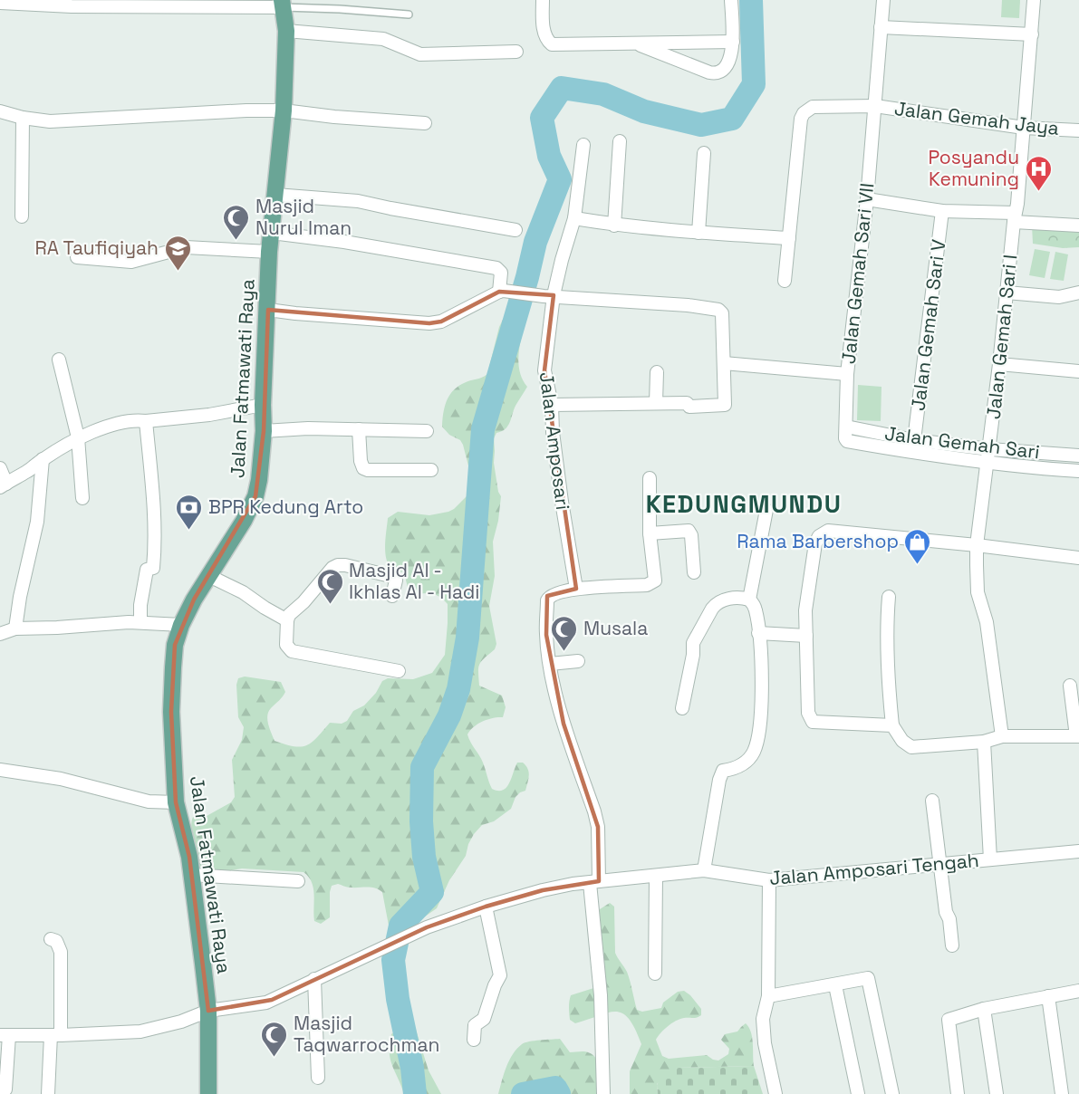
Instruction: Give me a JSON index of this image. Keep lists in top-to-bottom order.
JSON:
{
  "streets": {
    "main road": ["Jalan Fatmawati Raya"],
    "street": [
      "Jalan Gemah Jaya",
      "Jalan Gemah Sari VII",
      "Jalan Gemah Sari V",
      "Jalan Gemah Sari I",
      "Jalan Amposari",
      "Jalan Gemah Sari",
      "Jalan Amposari Tengah"
    ]
  },
  "crossings": [
    ["Jalan Gemah Jaya", "Jalan Gemah Sari VII"],
    ["Jalan Gemah Jaya", "Jalan Gemah Sari I"],
    ["Jalan Gemah Sari VII", "Jalan Gemah Sari"],
    ["Jalan Gemah Sari V", "Jalan Gemah Sari"],
    ["Jalan Gemah Sari I", "Jalan Gemah Sari"],
    ["Jalan Fatmawati Raya", "Jalan Amposari Tengah"]
  ],
  "districts": ["KEDUNGMUNDU"],
  "places": {
    "hospital": ["Posyandu Kemuning"],
    "mosque": [
      "Masjid Nurul Iman",
      "Masjid Al - Ikhlas Al - Hadi",
      "Musala",
      "Masjid Taqwarrochman"
    ],
    "school or university": ["RA Taufiqiyah"],
    "bank": ["BPR Kedung Arto"],
    "shop": ["Rama Barbershop"]
  }
}
